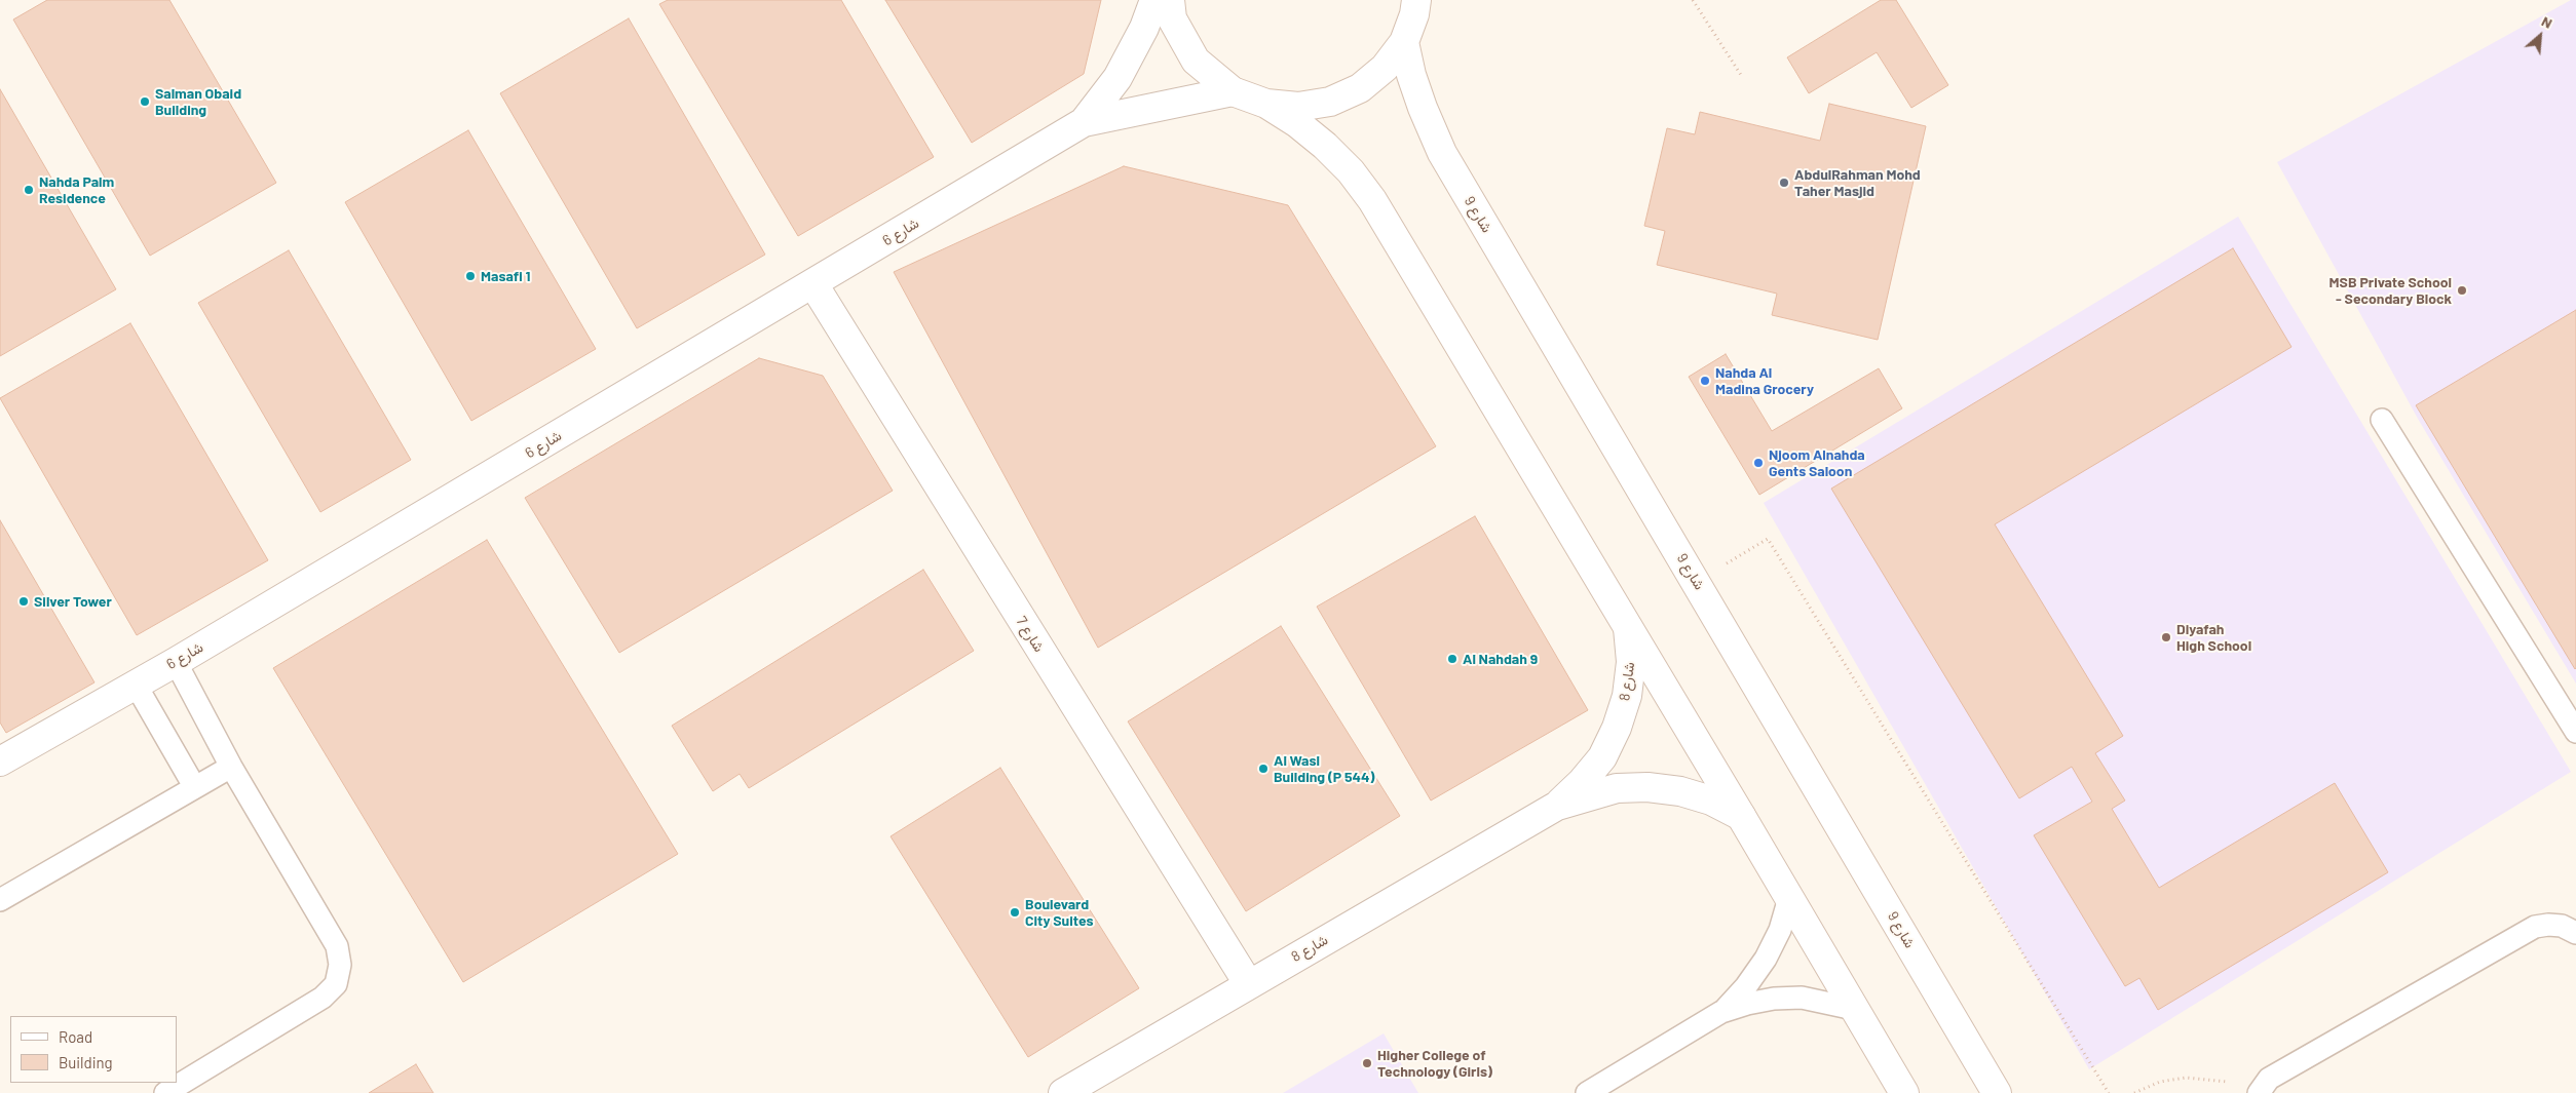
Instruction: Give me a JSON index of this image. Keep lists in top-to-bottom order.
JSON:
{
  "streets": {
    "street": [
      "شارع 9",
      "شارع 6",
      "شارع 7",
      "شارع 8"
    ]
  },
  "crossings": [
    ["شارع 6", "شارع 7"],
    ["شارع 7", "شارع 8"]
  ],
  "places": [
    "Salman Obaid Building",
    "AbdulRahman Mohd Taher Masjid",
    "Nahda Palm Residence",
    "Masafi 1",
    "MSB Private School - Secondary Block",
    "Nahda Al Madina Grocery",
    "Njoom Alnahda Gents Saloon",
    "Silver Tower",
    "Diyafah High School",
    "Al Nahdah 9",
    "Al Wasl Building (P 544)",
    "Boulevard City Suites",
    "Higher College of Technology (Girls)"
  ],
  "legend": ["Road", "Building"],
  "north": "top right"
}
